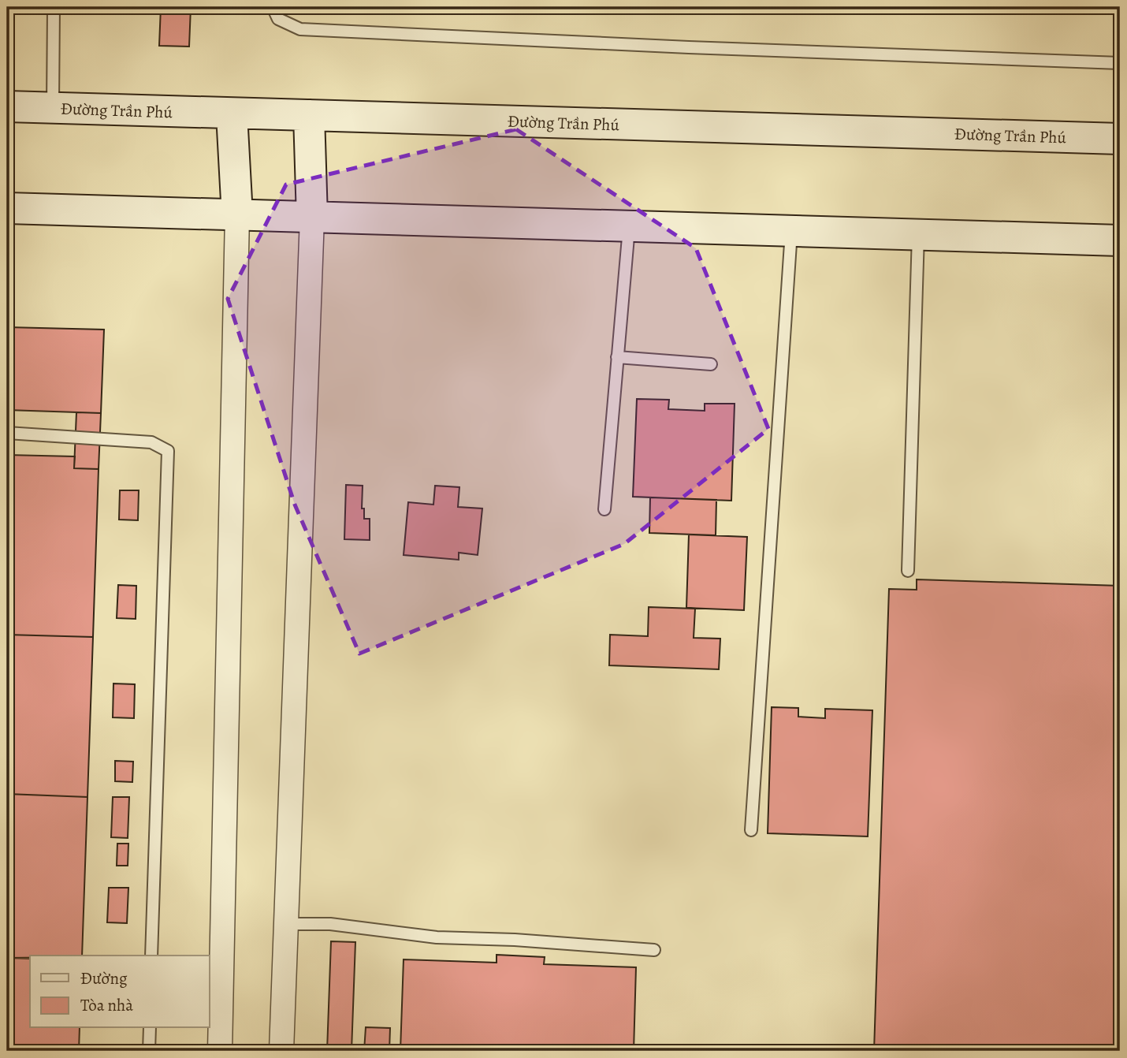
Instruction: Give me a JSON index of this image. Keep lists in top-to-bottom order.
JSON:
{
  "streets": {
    "main road": ["Đường Trần Phú"]
  },
  "legend": ["Đường", "Tòa nhà"]
}
